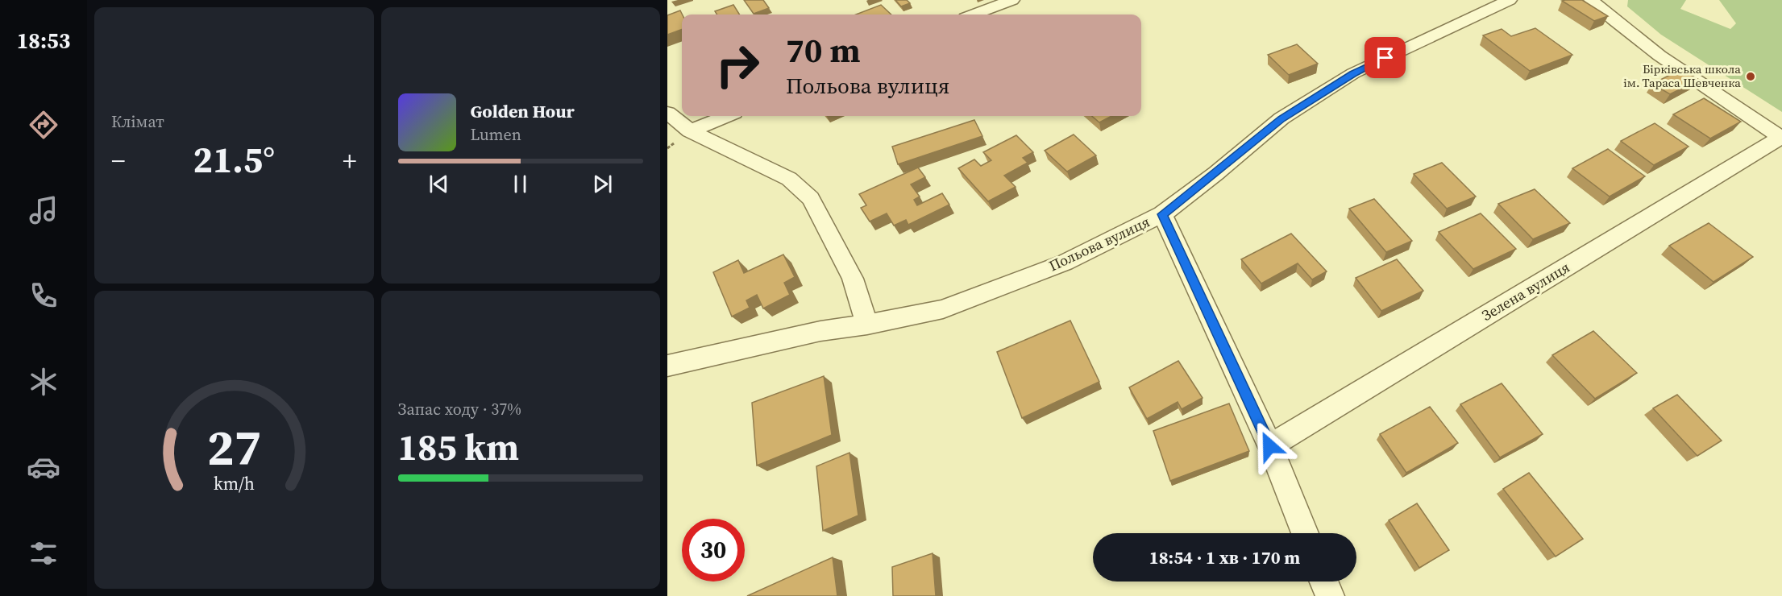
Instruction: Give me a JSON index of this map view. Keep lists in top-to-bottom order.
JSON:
{
  "streets": {
    "street": ["Польова вулиця", "Зелена вулиця"]
  },
  "places": ["Бірківська школа ім. Тараса Шевченка"],
  "page": {
    "tabs": "18:53",
    "tile": [
      "Клімат",
      ["Запас ходу · 37%", "185 km"]
    ],
    "turn": ["70 m", "Польова вулиця"],
    "song": ["Golden Hour", "Lumen"],
    "heat": ["−", "21.5°", "+"],
    "limit": "30",
    "trip": "18:54 · 1 хв · 170 m",
    "gauge": ["27", "km/h"]
  }
}
